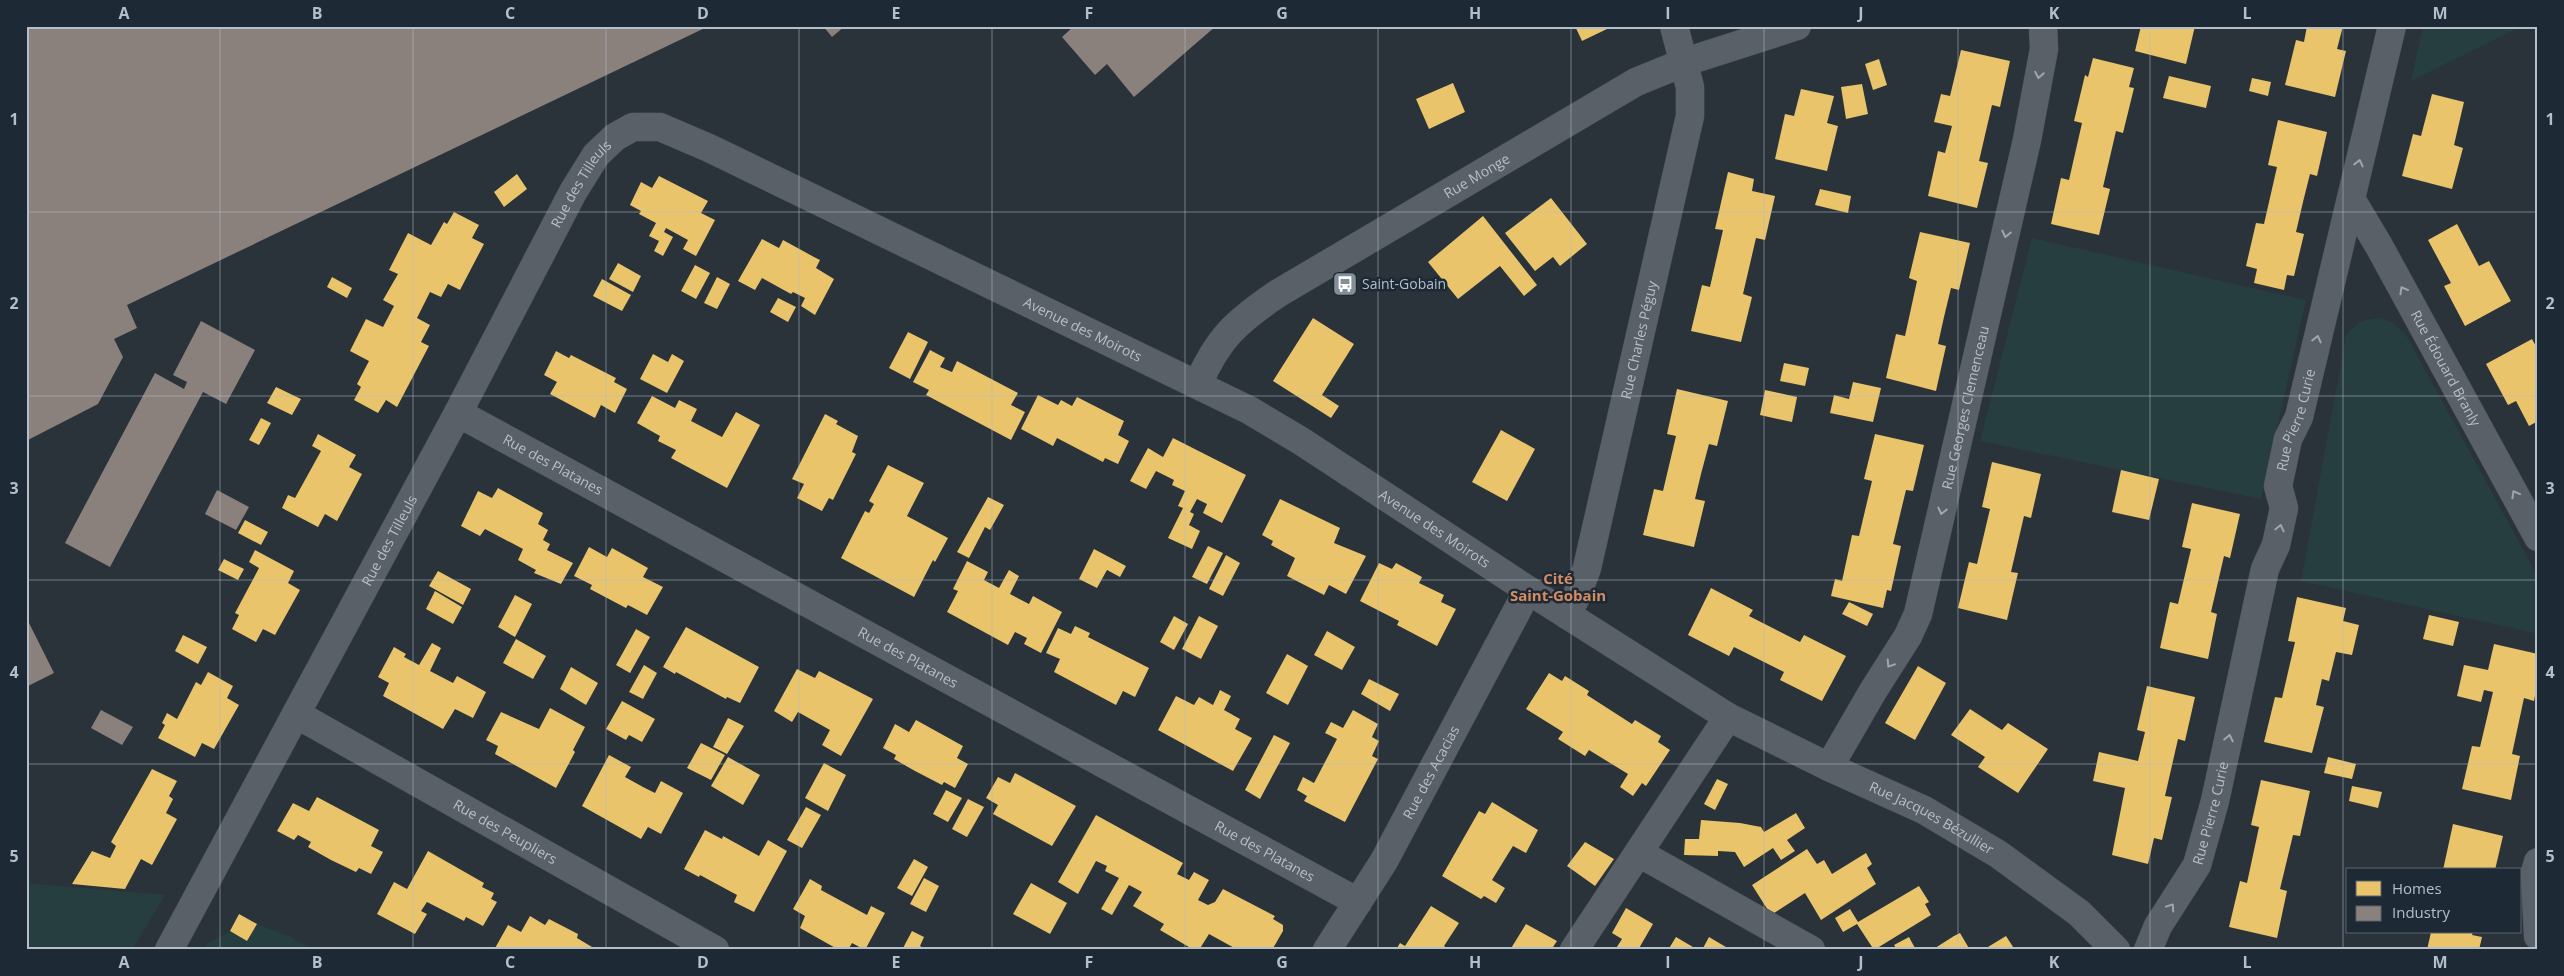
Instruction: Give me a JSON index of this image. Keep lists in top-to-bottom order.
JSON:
{
  "streets": {
    "street": [
      "Rue Monge",
      "Rue des Tilleuls",
      "Avenue des Moirots",
      "Rue Charles Péguy",
      "Rue Édouard Branly",
      "Rue Georges Clemenceau",
      "Rue Pierre Curie",
      "Rue des Platanes",
      "Rue des Acacias",
      "Rue Jacques Bézullier",
      "Rue des Peupliers"
    ]
  },
  "crossings": [
    ["Rue Monge", "Avenue des Moirots"],
    ["Rue Monge", "Rue Charles Péguy"],
    ["Rue des Tilleuls", "Avenue des Moirots"],
    ["Rue des Tilleuls", "Rue des Platanes"],
    ["Rue des Tilleuls", "Rue des Peupliers"],
    ["Avenue des Moirots", "Rue des Acacias"],
    ["Avenue des Moirots", "Rue Jacques Bézullier"],
    ["Rue Charles Péguy", "Rue Jacques Bézullier"],
    ["Rue Édouard Branly", "Rue Pierre Curie"],
    ["Rue Georges Clemenceau", "Rue Jacques Bézullier"],
    ["Rue des Platanes", "Rue des Acacias"],
    ["Rue des Acacias", "Rue Jacques Bézullier"]
  ],
  "one_way": ["Rue Édouard Branly", "Rue Georges Clemenceau", "Rue Pierre Curie"],
  "districts": ["Cité Saint-Gobain"],
  "places": {
    "bus stop": ["Saint-Gobain"]
  },
  "legend": ["Homes", "Industry"],
  "grid": {
    "columns": [
      "A",
      "B",
      "C",
      "D",
      "E",
      "F",
      "G",
      "H",
      "I",
      "J",
      "K",
      "L",
      "M"
    ],
    "rows": [
      "1",
      "2",
      "3",
      "4",
      "5"
    ]
  }
}
